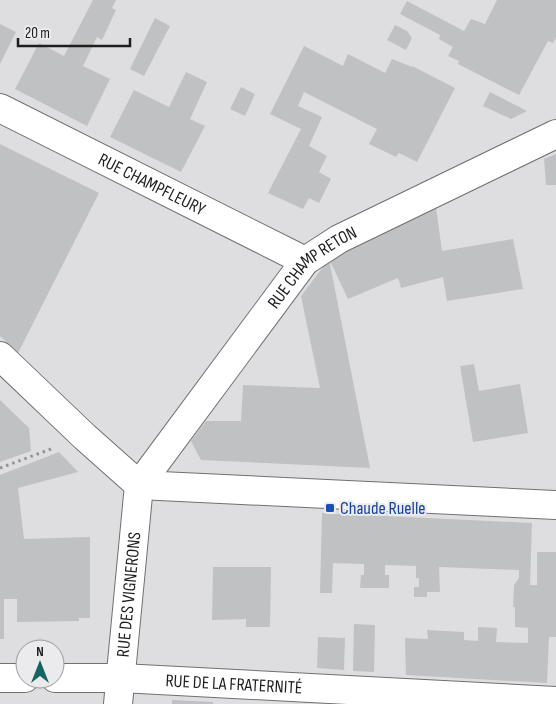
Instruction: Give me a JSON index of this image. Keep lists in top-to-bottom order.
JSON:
{
  "streets": {
    "street": [
      "RUE CHAMPFLEURY",
      "RUE CHAMP RETON",
      "RUE DES VIGNERONS",
      "RUE DE LA FRATERNITÉ"
    ]
  },
  "crossings": [
    ["RUE CHAMPFLEURY", "RUE CHAMP RETON"],
    ["RUE CHAMP RETON", "RUE DES VIGNERONS"],
    ["RUE DES VIGNERONS", "RUE DE LA FRATERNITÉ"]
  ],
  "places": {
    "transit": ["Chaude Ruelle"]
  },
  "scale_bar": "20 m",
  "north": "top"
}
